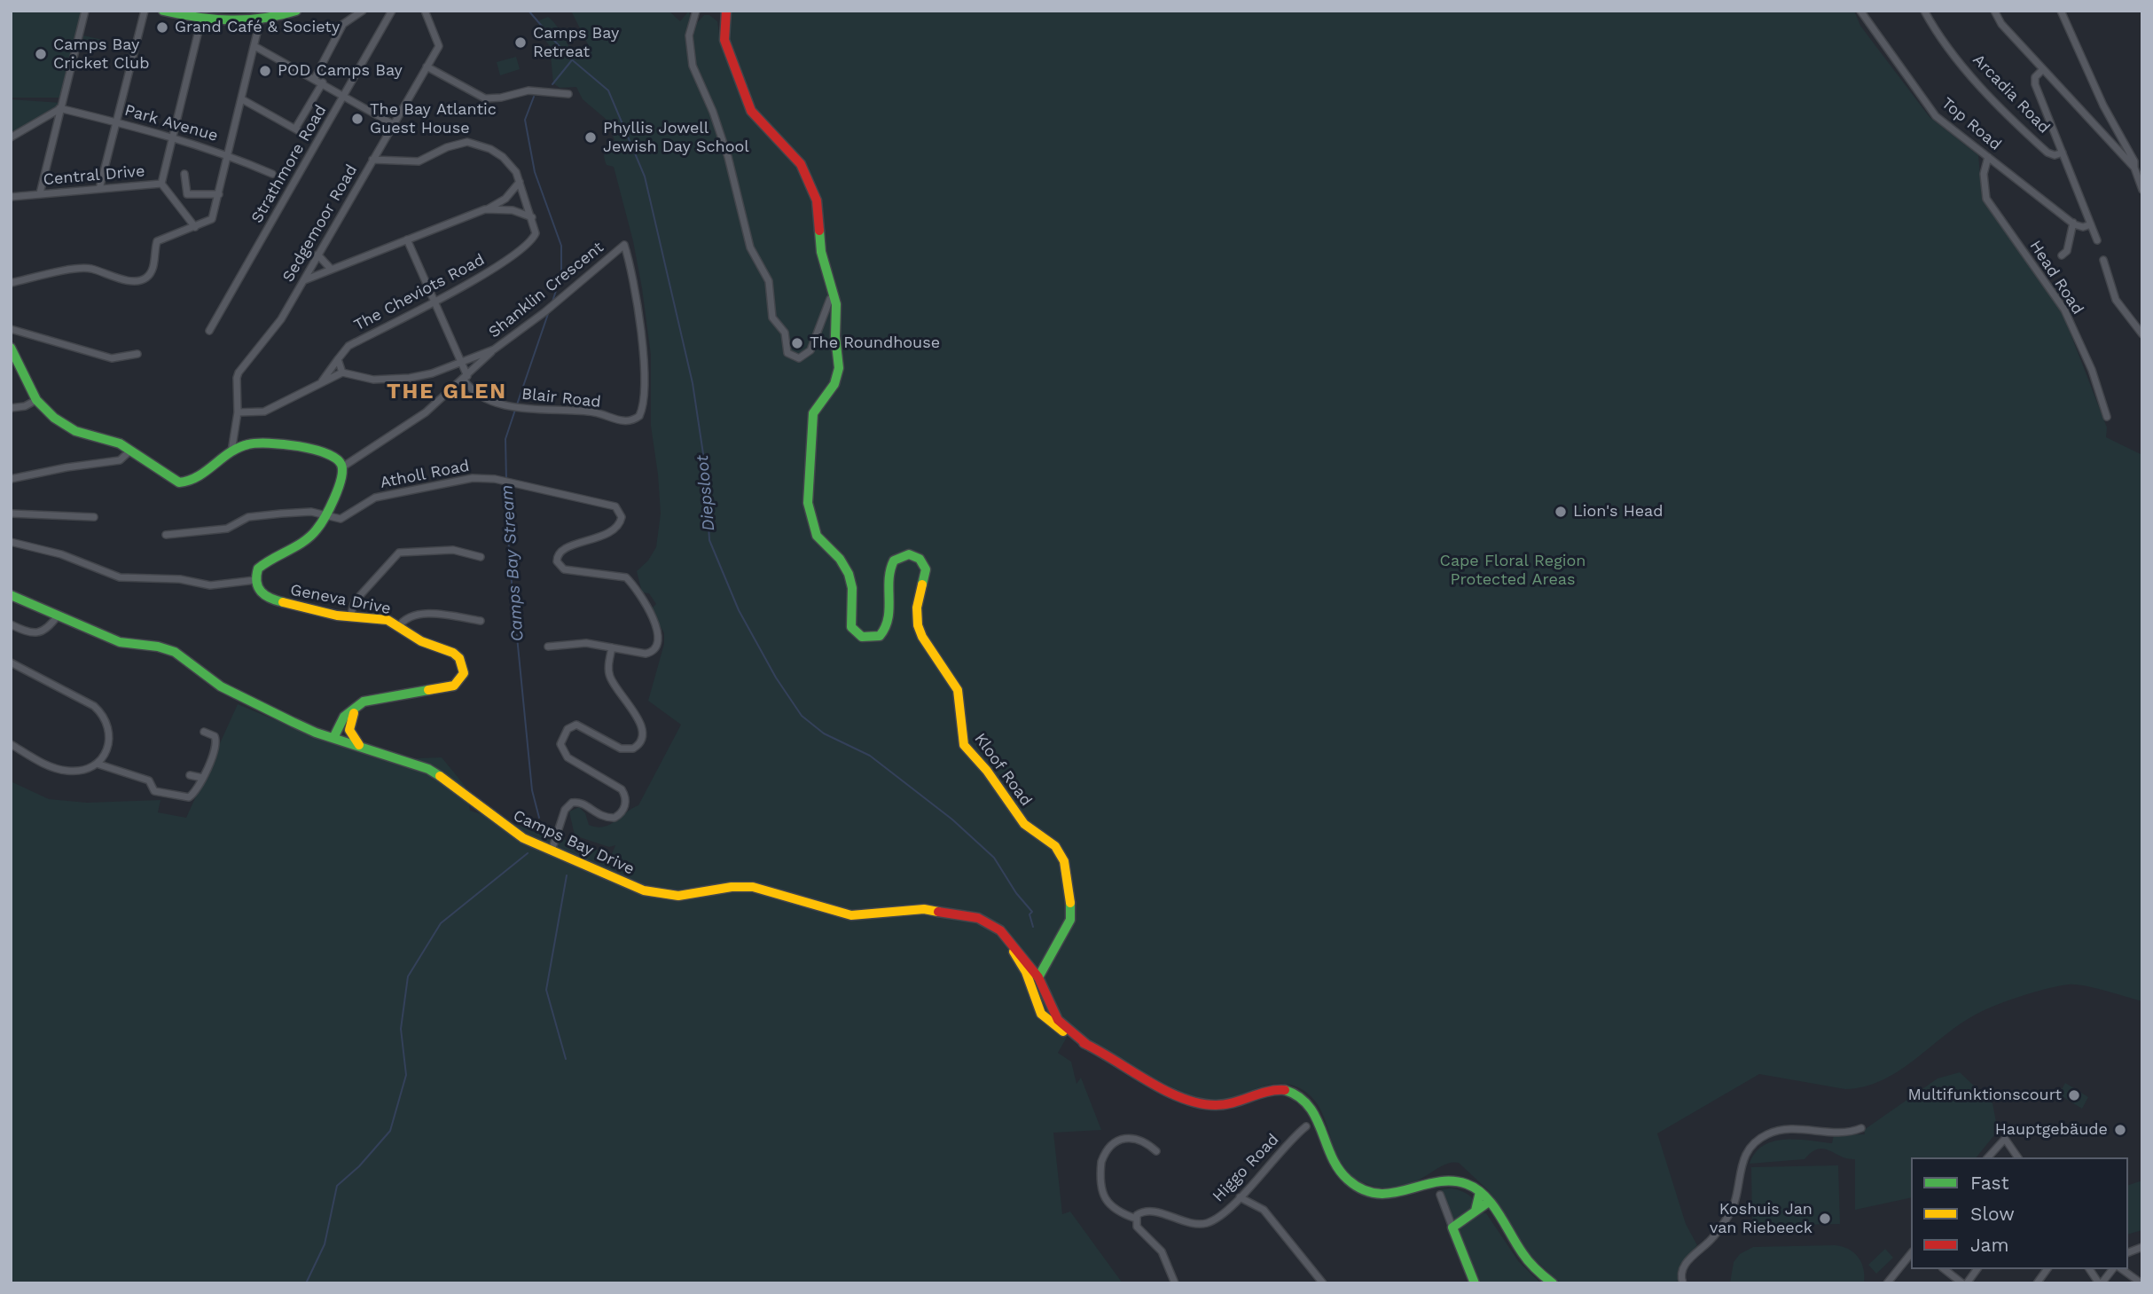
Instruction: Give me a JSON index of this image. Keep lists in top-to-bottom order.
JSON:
{
  "streets": {
    "main road": ["Geneva Drive", "Kloof Road", "Camps Bay Drive"],
    "street": [
      "Arcadia Road",
      "Park Avenue",
      "Top Road",
      "Strathmore Road",
      "Central Drive",
      "Sedgemoor Road",
      "Head Road",
      "Shanklin Crescent",
      "The Cheviots Road",
      "Blair Road",
      "Atholl Road",
      "Higgo Road"
    ]
  },
  "crossings": [
    ["Top Road", "Head Road"],
    ["Shanklin Crescent", "Blair Road"],
    ["Geneva Drive", "Camps Bay Drive"],
    ["Kloof Road", "Camps Bay Drive"]
  ],
  "districts": ["THE GLEN"],
  "water": ["Diepsloot", "Camps Bay Stream"],
  "parks": ["Cape Floral Region Protected Areas"],
  "places": [
    "Grand Café & Society",
    "Camps Bay Retreat",
    "Camps Bay Cricket Club",
    "POD Camps Bay",
    "The Bay Atlantic Guest House",
    "Phyllis Jowell Jewish Day School",
    "The Roundhouse",
    "Lion's Head",
    "Multifunktionscourt",
    "Hauptgebäude",
    "Koshuis Jan van Riebeeck"
  ],
  "legend": ["Fast", "Slow", "Jam"]
}
